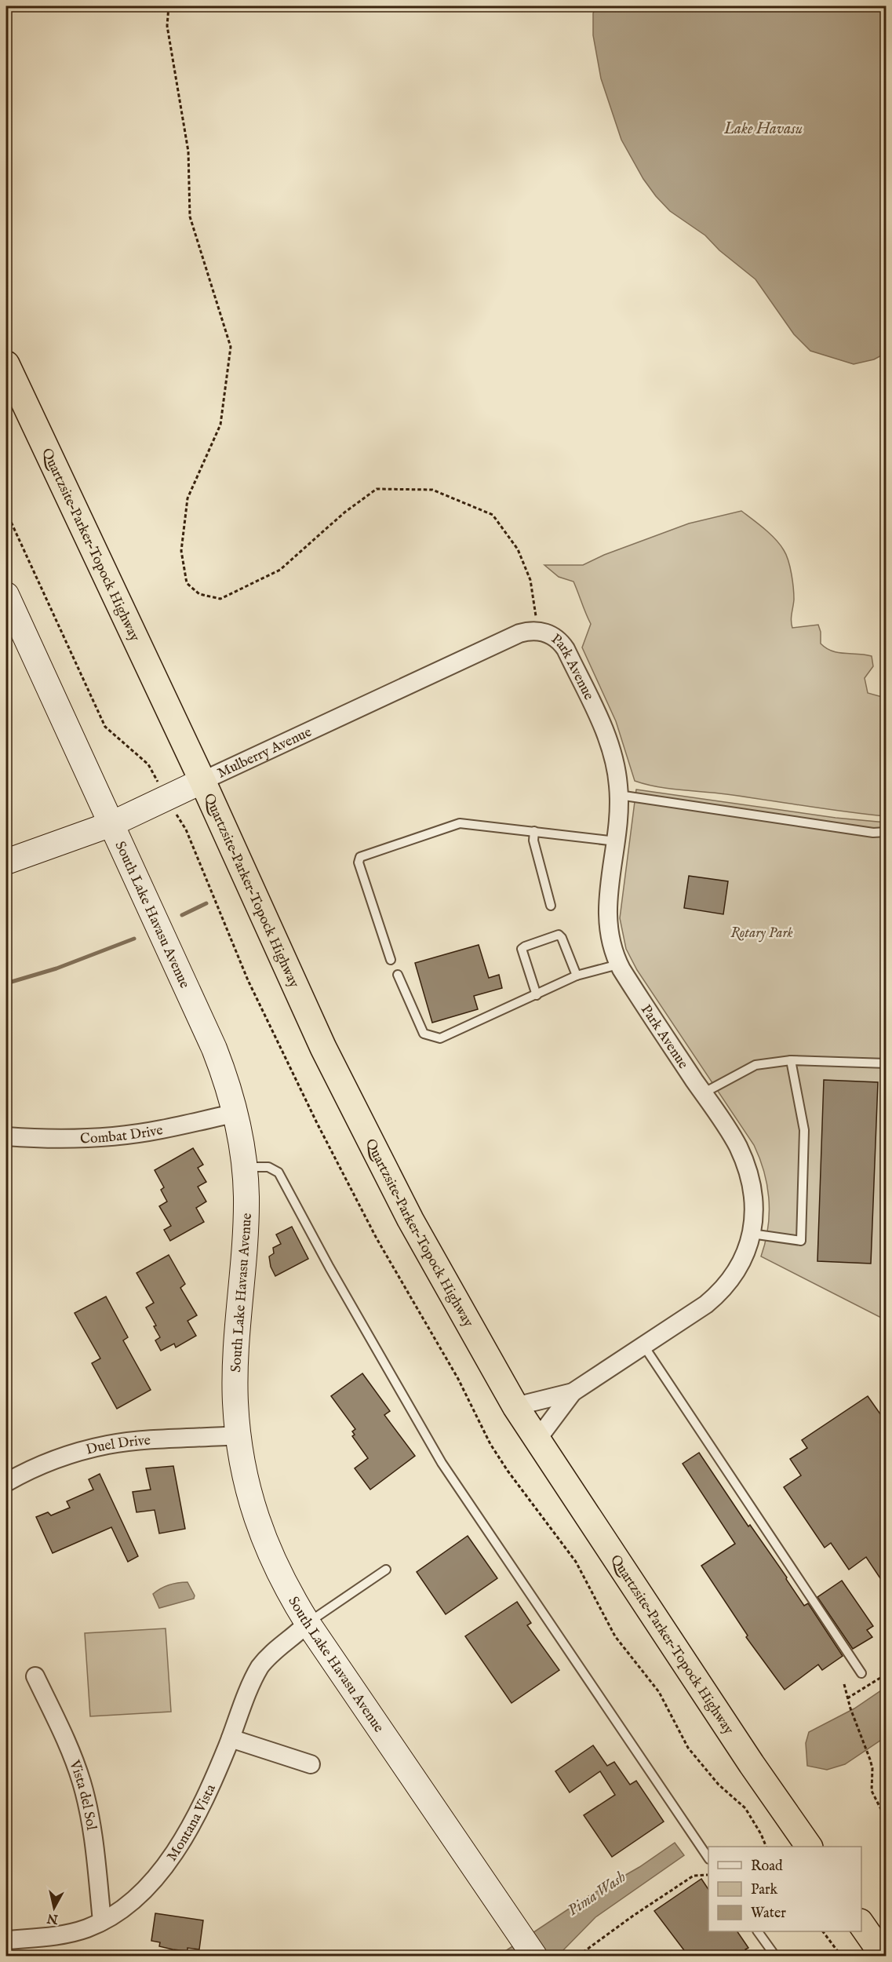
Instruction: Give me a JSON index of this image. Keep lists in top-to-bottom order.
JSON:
{
  "streets": {
    "highway": ["Quartzsite–Parker–Topock Highway"],
    "main road": ["Mulberry Avenue", "South Lake Havasu Avenue"],
    "street": [
      "Park Avenue",
      "Combat Drive",
      "Duel Drive",
      "Vista del Sol",
      "Montana Vista"
    ]
  },
  "crossings": [
    ["Quartzsite–Parker–Topock Highway", "Park Avenue"],
    ["Quartzsite–Parker–Topock Highway", "Mulberry Avenue"],
    ["Park Avenue", "Mulberry Avenue"],
    ["Mulberry Avenue", "South Lake Havasu Avenue"],
    ["South Lake Havasu Avenue", "Combat Drive"],
    ["South Lake Havasu Avenue", "Duel Drive"],
    ["South Lake Havasu Avenue", "Montana Vista"],
    ["Vista del Sol", "Montana Vista"]
  ],
  "water": ["Lake Havasu", "Pima Wash"],
  "parks": ["Rotary Park"],
  "legend": ["Road", "Park", "Water"],
  "north": "bottom"
}
